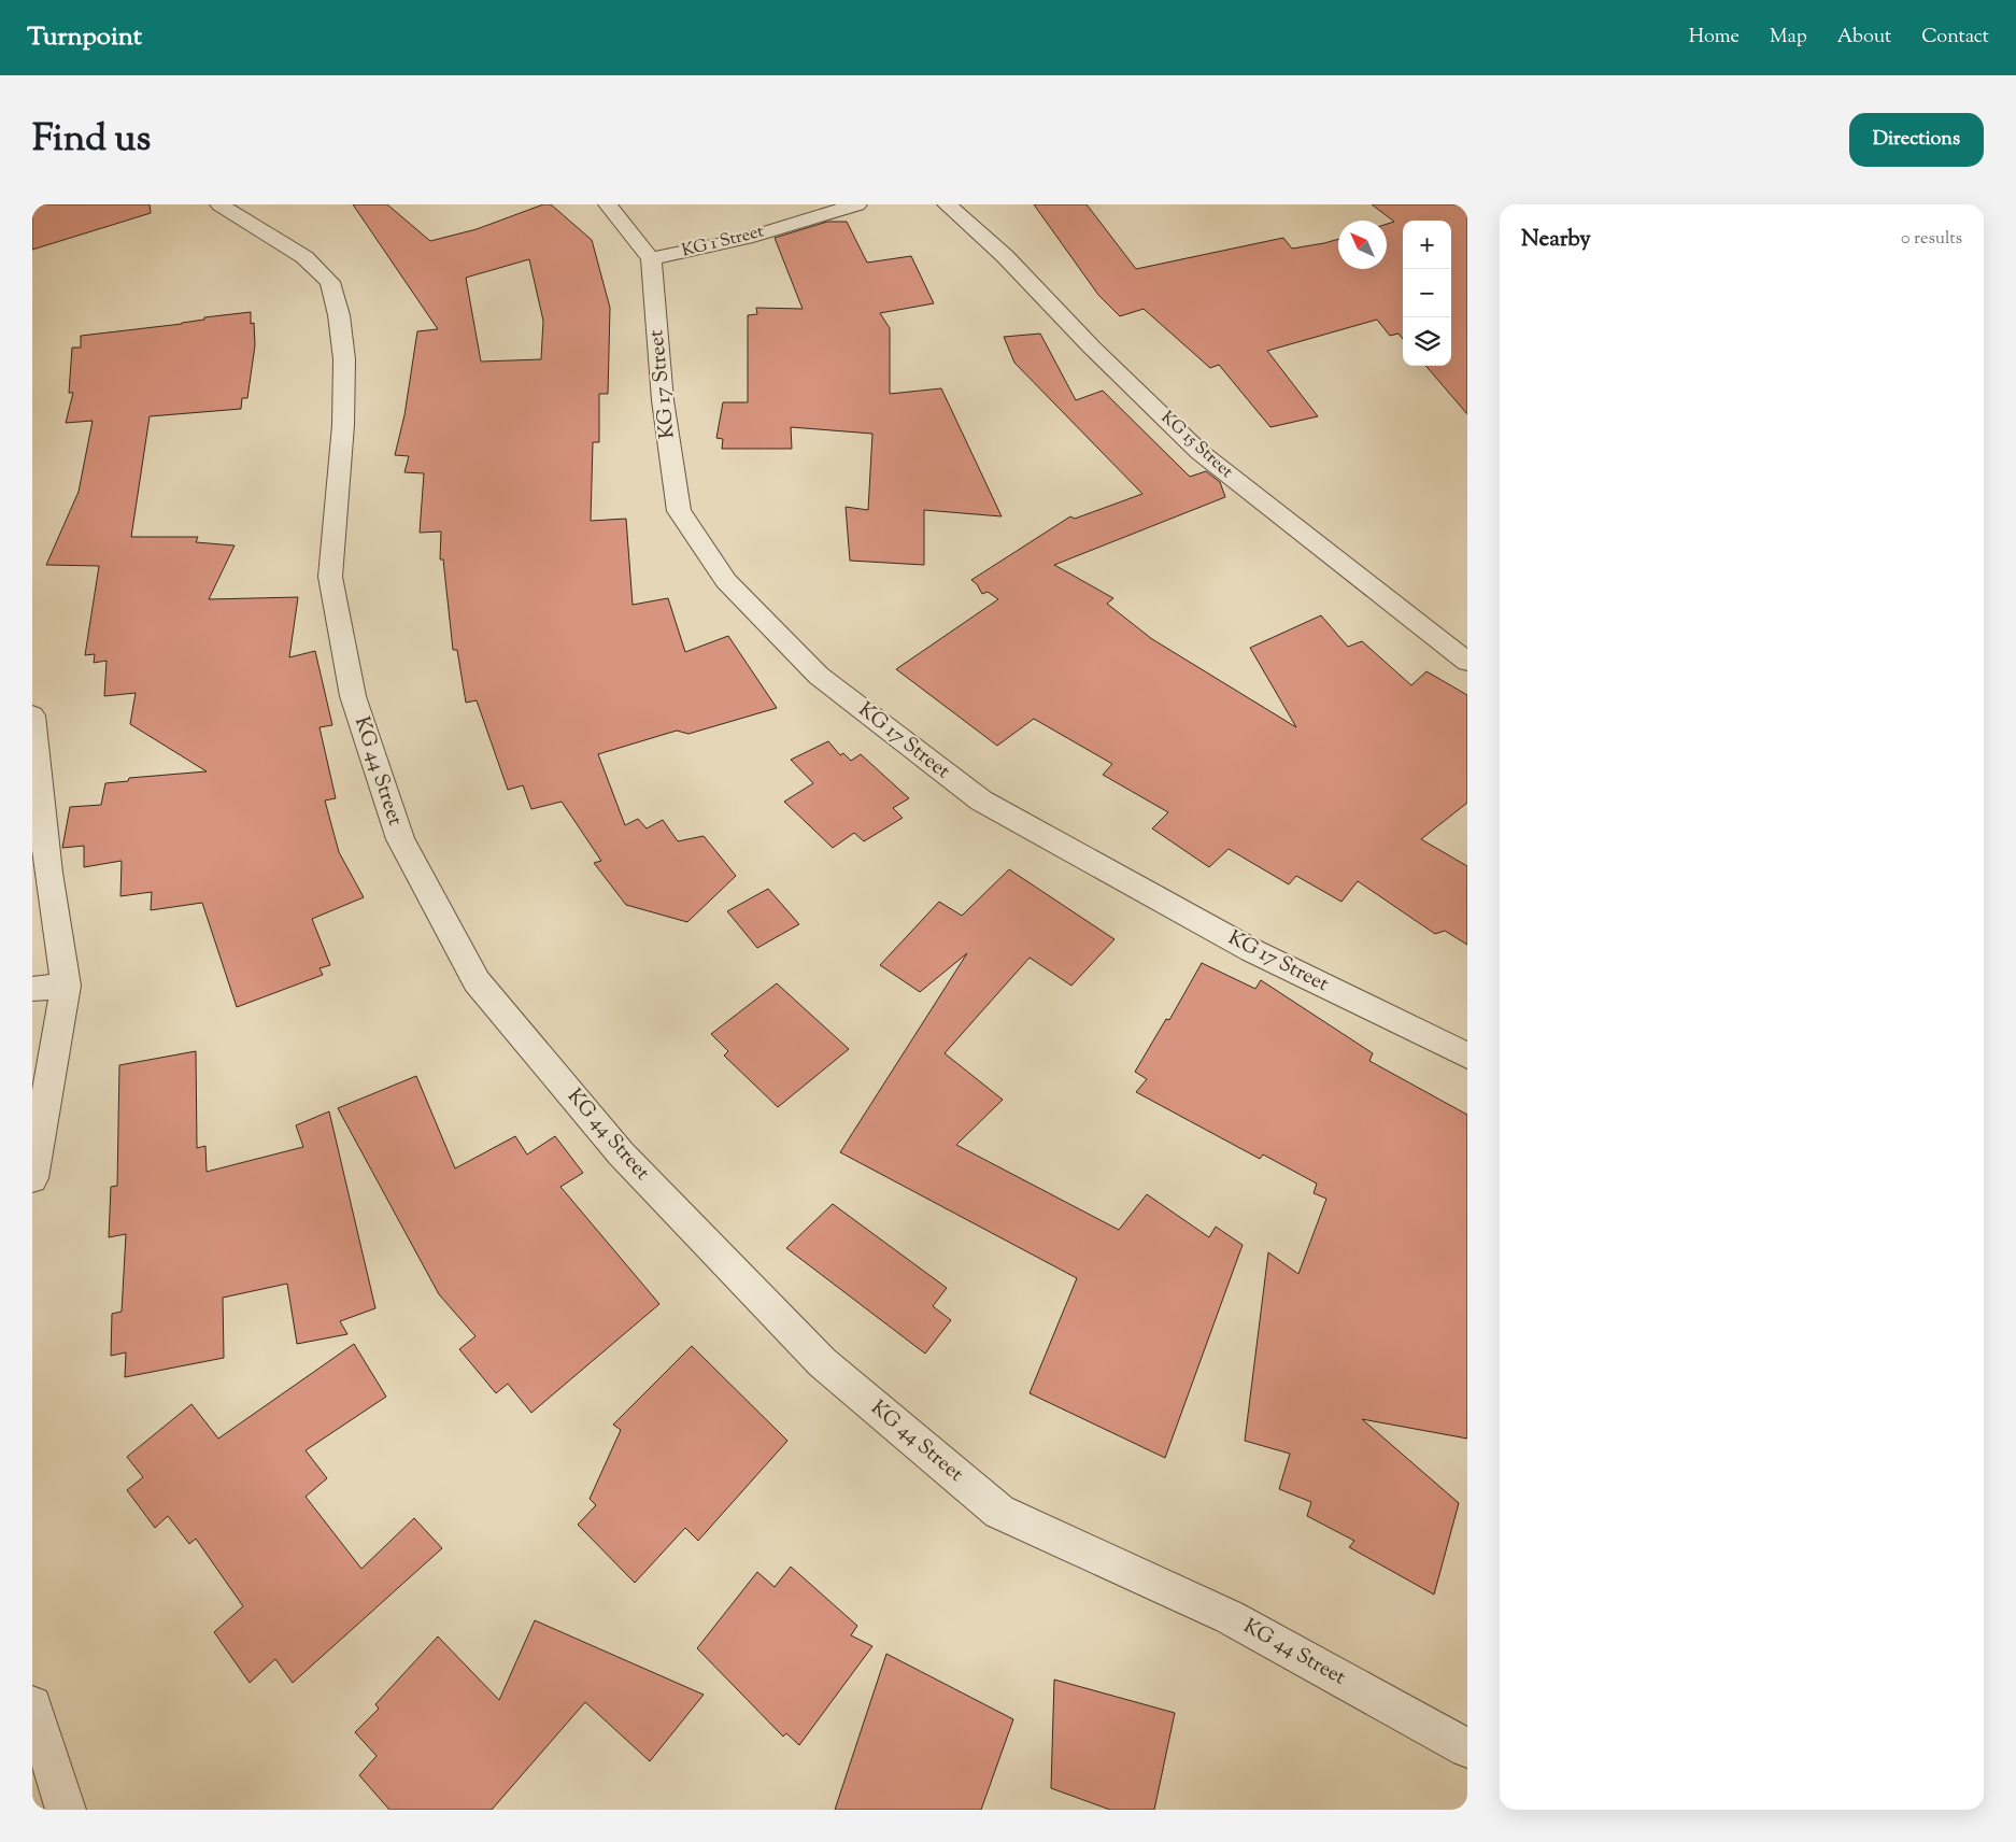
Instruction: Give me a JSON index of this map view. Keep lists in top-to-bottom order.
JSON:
{
  "streets": {
    "street": [
      "KG 1 Street",
      "KG 17 Street",
      "KG 15 Street",
      "KG 44 Street"
    ]
  },
  "crossings": [
    ["KG 1 Street", "KG 17 Street"]
  ],
  "north": "top left",
  "page": {
    "header": "Turnpoint",
    "nav": [
      "Home",
      "Map",
      "About",
      "Contact"
    ],
    "title": "Find us",
    "buttons": "Directions",
    "heading": ["Nearby", "0 results"],
    "map_buttons": ["+", "−"]
  }
}
